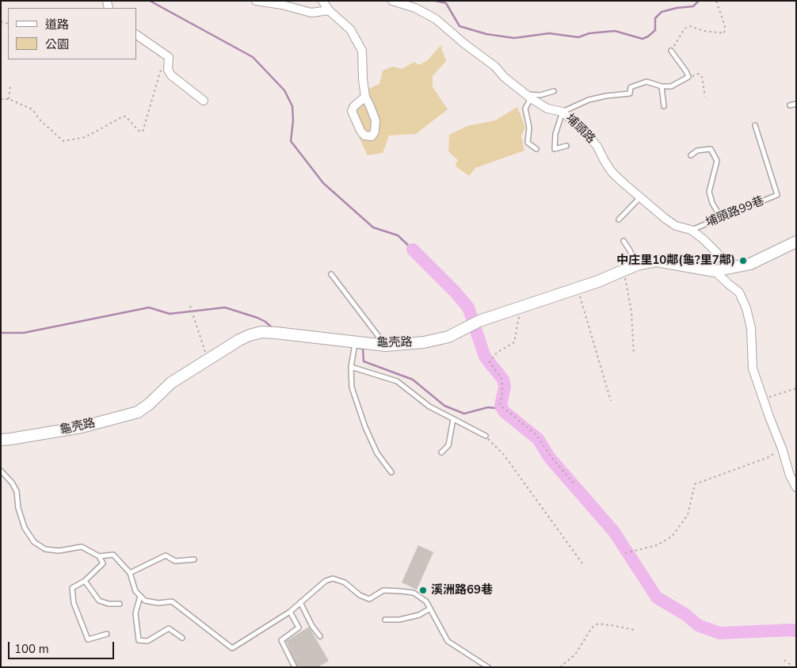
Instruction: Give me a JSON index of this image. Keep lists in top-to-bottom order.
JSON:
{
  "streets": {
    "street": ["埔頭路", "龜壳路"],
    "lane": ["埔頭路99巷"]
  },
  "crossings": [
    ["埔頭路", "埔頭路99巷"],
    ["埔頭路", "龜壳路"]
  ],
  "places": ["中庄里10鄰(龜?里7鄰)", "溪洲路69巷"],
  "legend": ["道路", "公園"],
  "scale_bar": "100 m"
}
